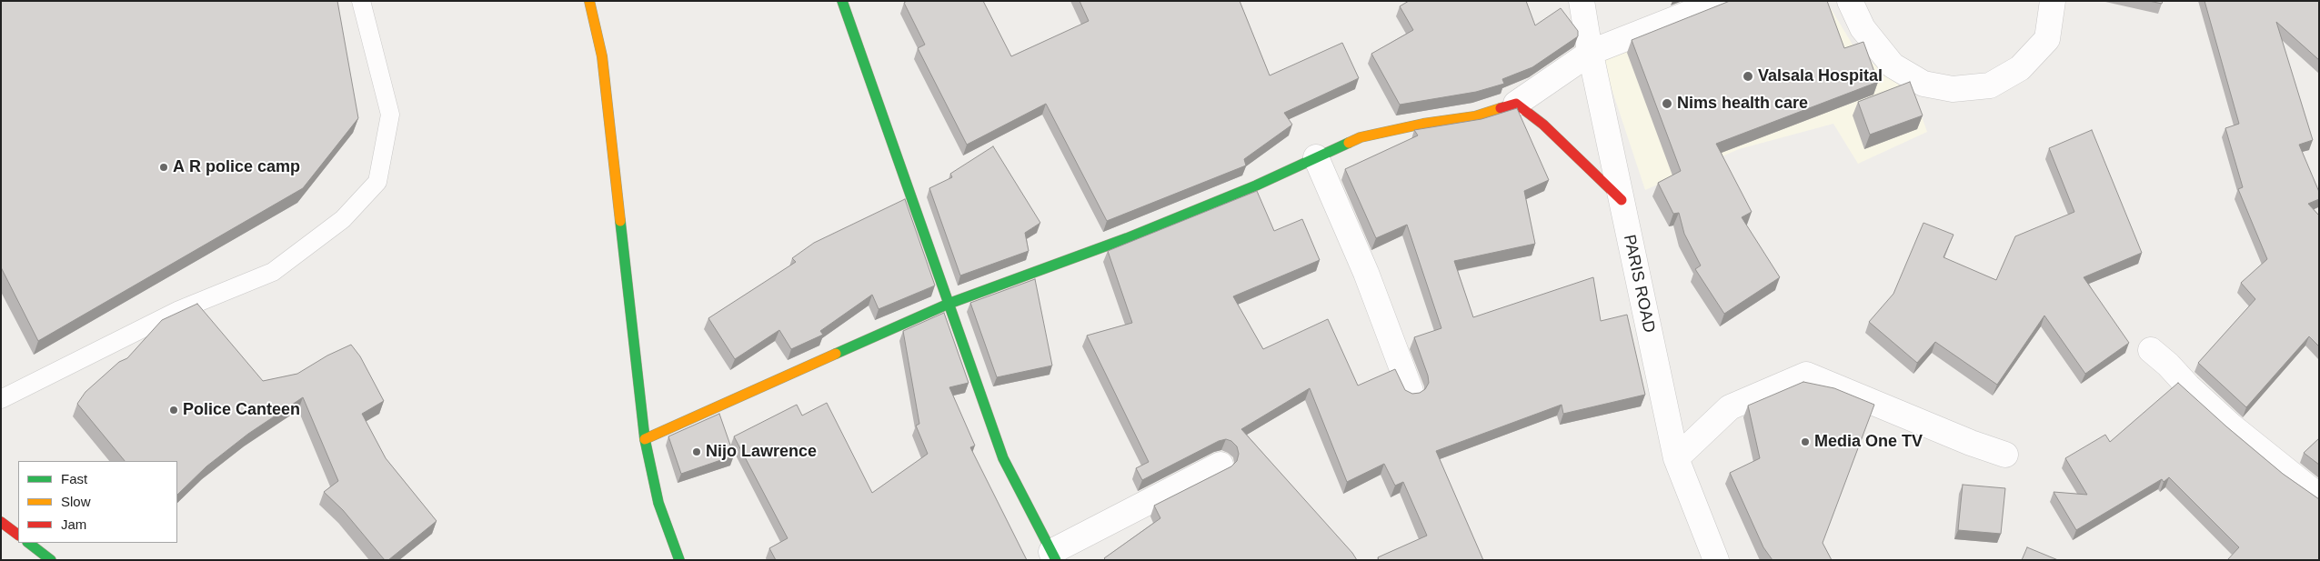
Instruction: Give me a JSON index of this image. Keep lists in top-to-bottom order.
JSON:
{
  "streets": {
    "street": ["PARIS ROAD"]
  },
  "places": [
    "Valsala Hospital",
    "Nims health care",
    "A R police camp",
    "Police Canteen",
    "Media One TV",
    "Nijo Lawrence"
  ],
  "legend": ["Fast", "Slow", "Jam"]
}
